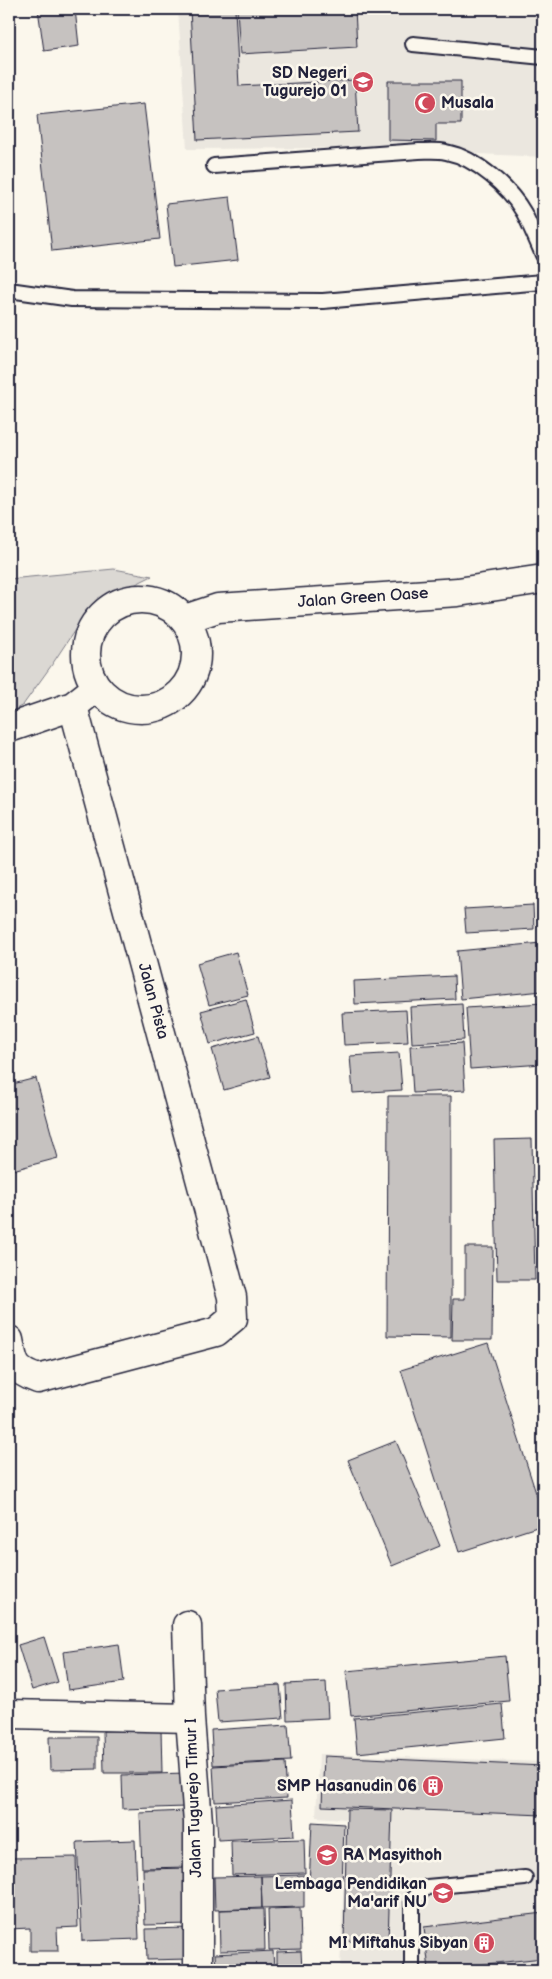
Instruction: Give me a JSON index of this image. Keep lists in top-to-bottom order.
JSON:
{
  "streets": {
    "street": ["Jalan Green Oase", "Jalan Pista", "Jalan Tugurejo Timur I"]
  },
  "places": {
    "school or university": ["SD Negeri Tugurejo 01", "RA Masyithoh", "Lembaga Pendidikan Ma'arif NU"],
    "mosque": ["Musala"],
    "building": ["SMP Hasanudin 06", "MI Miftahus Sibyan"]
  }
}
